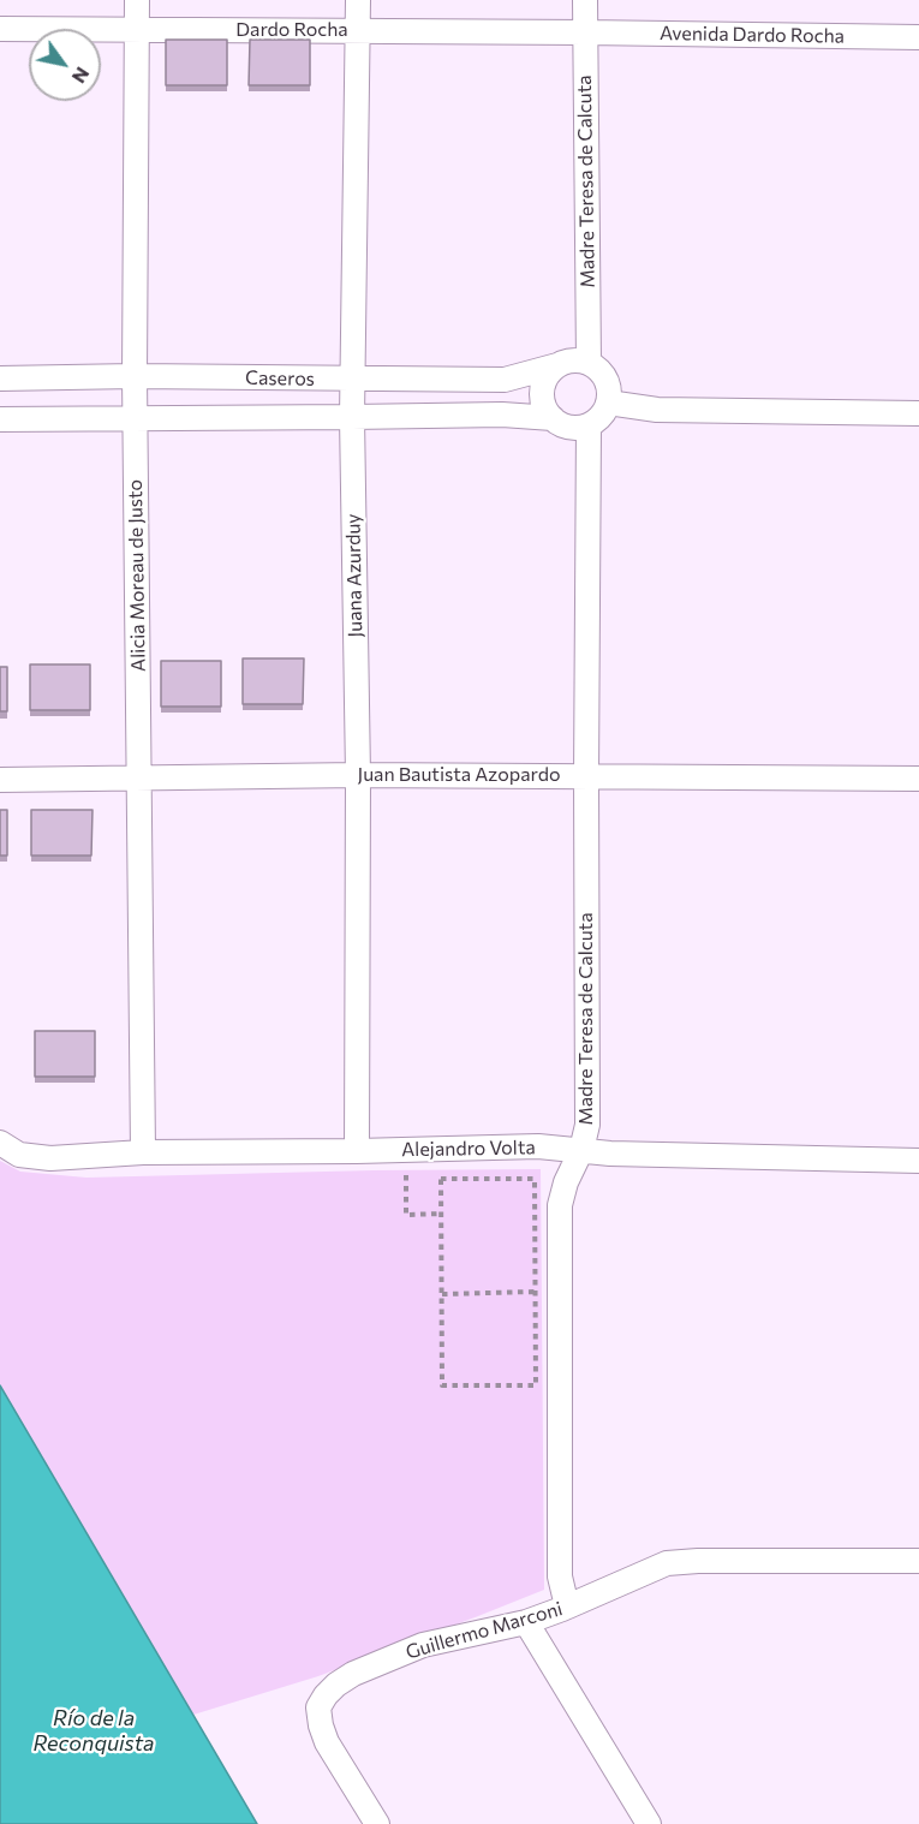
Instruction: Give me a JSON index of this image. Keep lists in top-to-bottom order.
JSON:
{
  "streets": {
    "street": [
      "Dardo Rocha",
      "Avenida Dardo Rocha",
      "Madre Teresa de Calcuta",
      "Caseros",
      "Alicia Moreau de Justo",
      "Juana Azurduy",
      "Juan Bautista Azopardo",
      "Alejandro Volta",
      "Guillermo Marconi"
    ]
  },
  "crossings": [
    ["Dardo Rocha", "Avenida Dardo Rocha"],
    ["Dardo Rocha", "Madre Teresa de Calcuta"],
    ["Dardo Rocha", "Alicia Moreau de Justo"],
    ["Dardo Rocha", "Juana Azurduy"],
    ["Avenida Dardo Rocha", "Madre Teresa de Calcuta"],
    ["Madre Teresa de Calcuta", "Caseros"],
    ["Madre Teresa de Calcuta", "Juan Bautista Azopardo"],
    ["Madre Teresa de Calcuta", "Alejandro Volta"],
    ["Madre Teresa de Calcuta", "Guillermo Marconi"],
    ["Caseros", "Alicia Moreau de Justo"],
    ["Caseros", "Juana Azurduy"],
    ["Alicia Moreau de Justo", "Juan Bautista Azopardo"],
    ["Alicia Moreau de Justo", "Alejandro Volta"],
    ["Juana Azurduy", "Juan Bautista Azopardo"],
    ["Juana Azurduy", "Alejandro Volta"]
  ],
  "water": ["Río de la Reconquista"],
  "north": "bottom right"
}
